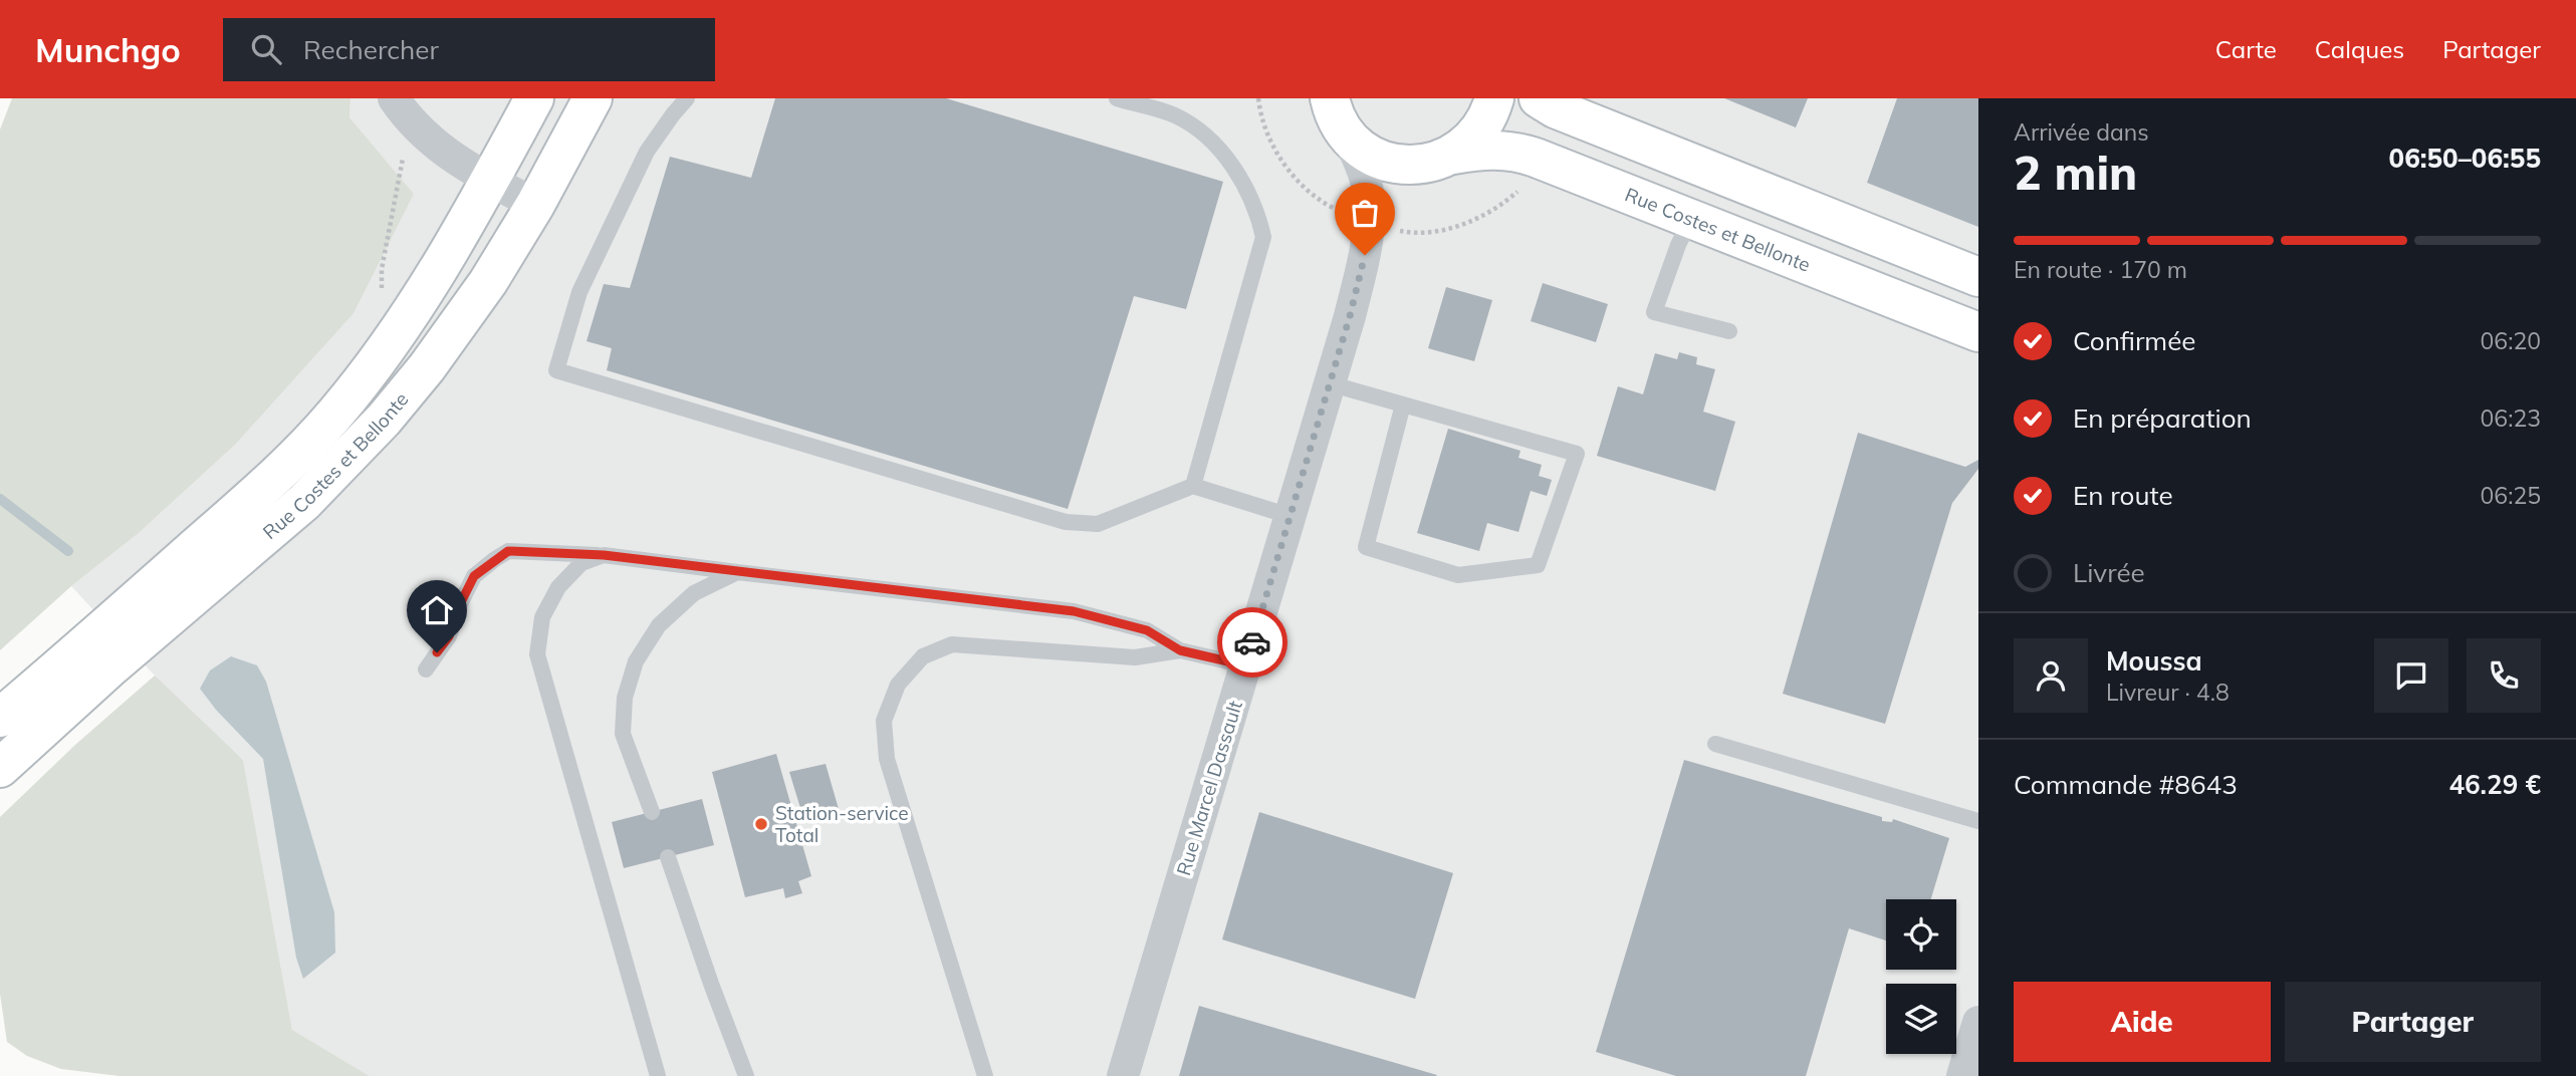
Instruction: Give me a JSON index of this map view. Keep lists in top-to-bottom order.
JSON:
{
  "streets": {
    "main road": ["Rue Costes et Bellonte"],
    "street": ["Rue Marcel Dassault"]
  },
  "crossings": [
    ["Rue Costes et Bellonte", "Rue Marcel Dassault"]
  ],
  "places": ["Station-service Total"],
  "page": {
    "header": "Munchgo",
    "search": "Rechercher",
    "nav": ["Carte", "Calques", "Partager"],
    "heading": ["2 min", "Arrivée dans", "06:50–06:55"],
    "panel": [
      "Moussa",
      "Livreur · 4.8",
      "Commande #8643",
      "46.29 €"
    ],
    "bar": "En route · 170 m",
    "list": [
      ["Confirmée", "06:20"],
      ["En préparation", "06:23"],
      ["En route", "06:25"],
      "Livrée"
    ],
    "buttons": ["Aide", "Partager"]
  }
}
